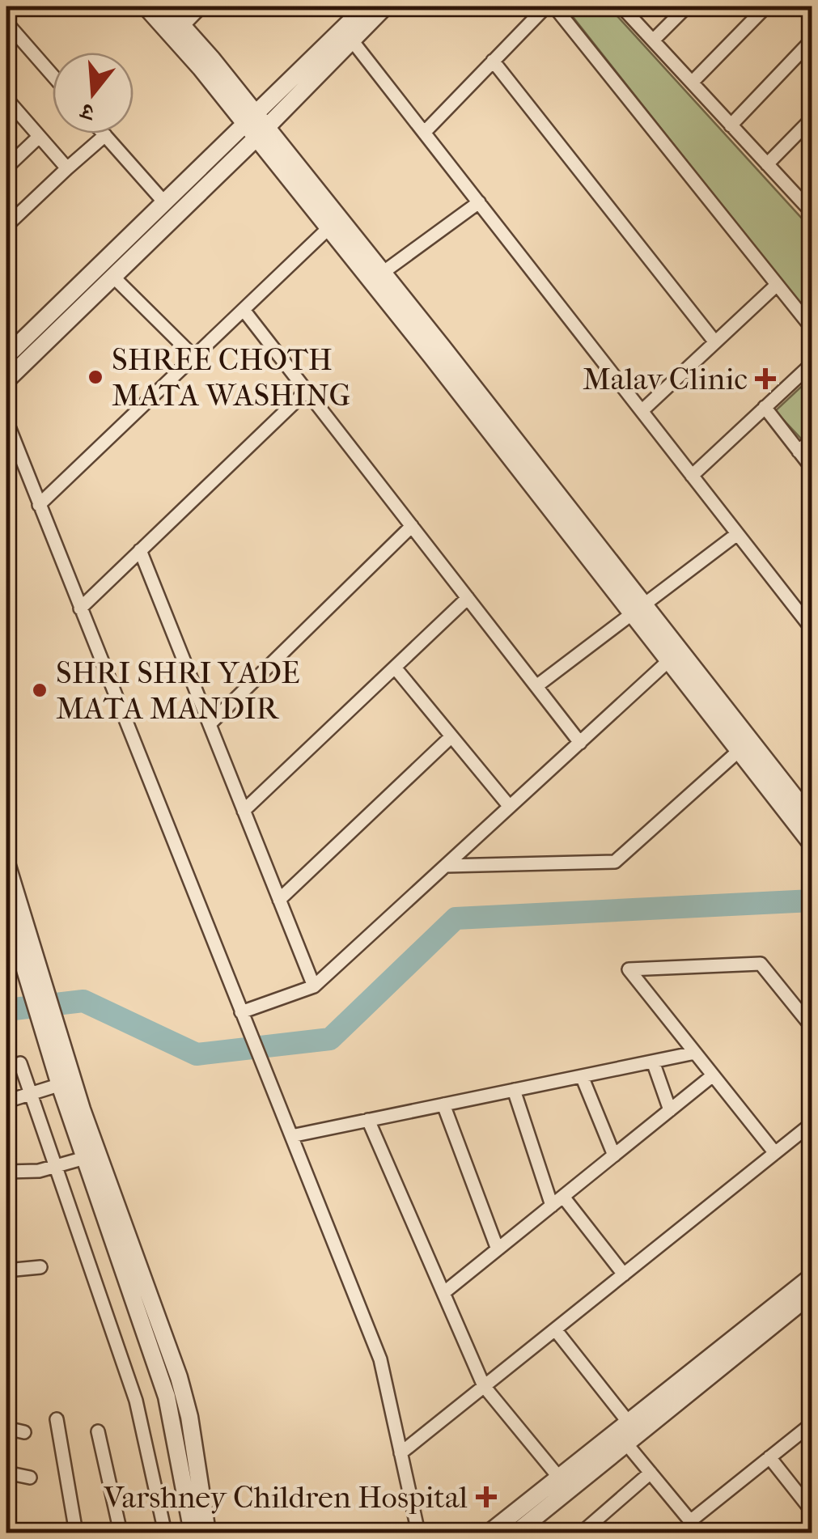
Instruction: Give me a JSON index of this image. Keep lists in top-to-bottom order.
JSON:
{
  "places": {
    "other": ["SHREE CHOTH MATA WASHING", "SHRI SHRI YADE MATA MANDIR"],
    "health": ["Malav Clinic", "Varshney Children Hospital"]
  },
  "north": "bottom"
}
